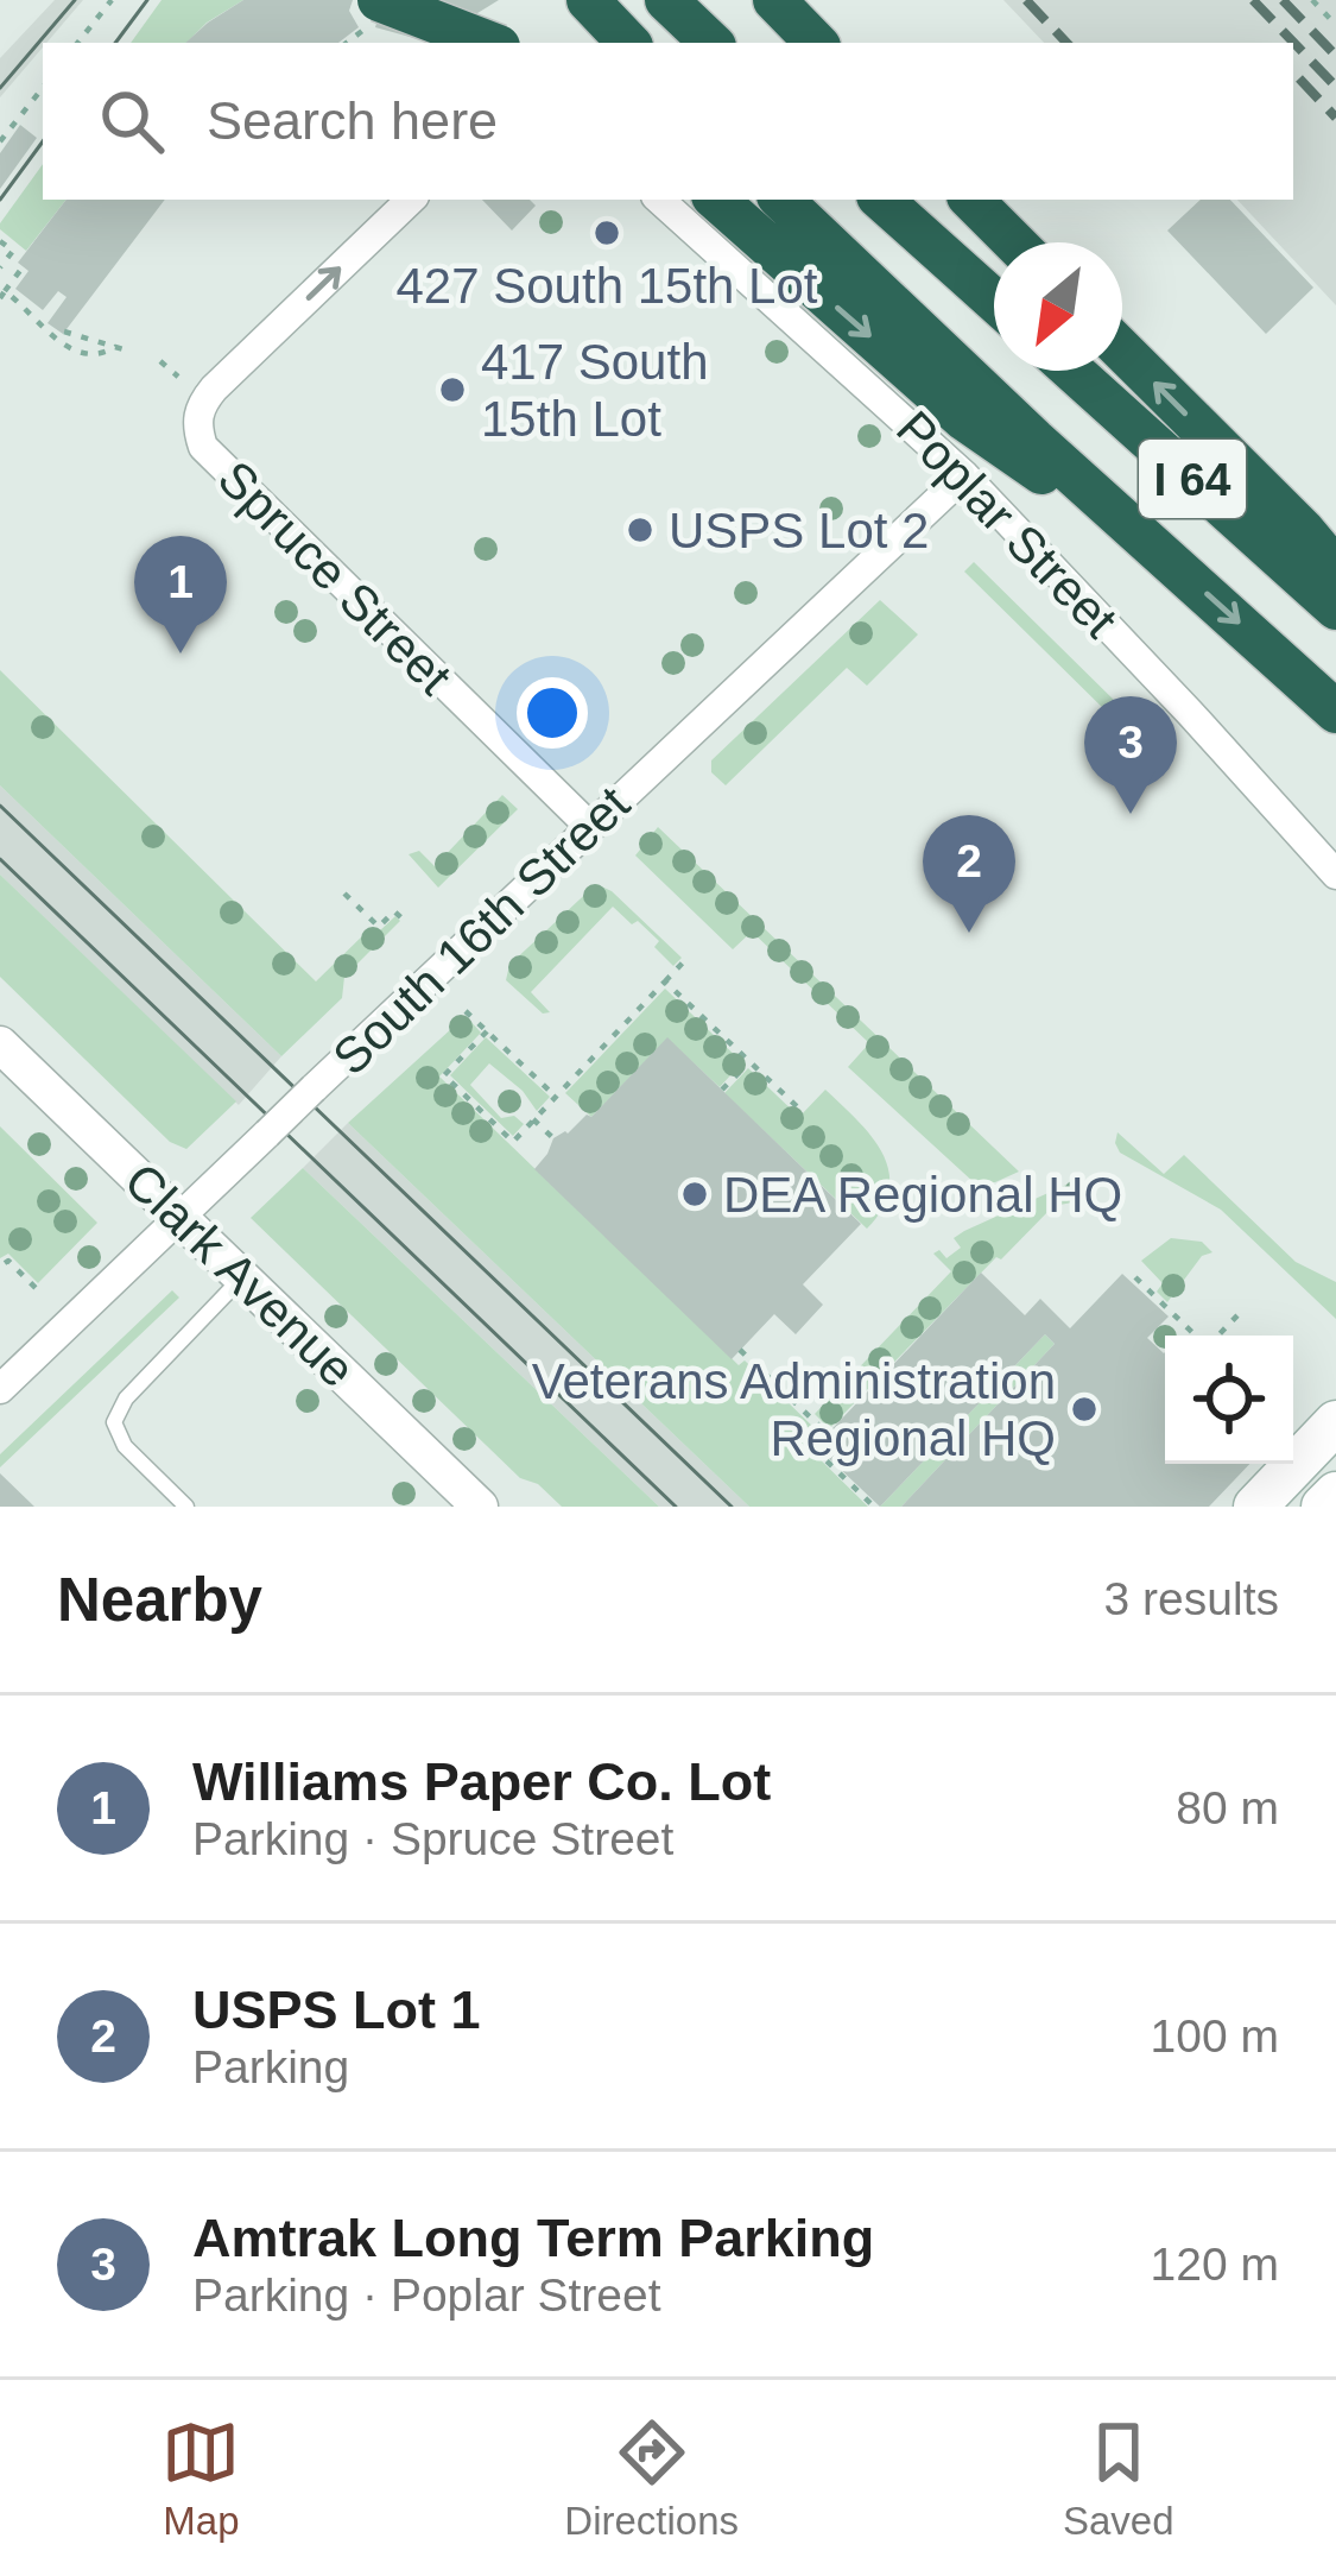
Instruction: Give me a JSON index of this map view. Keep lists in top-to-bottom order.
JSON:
{
  "streets": {
    "highway": ["I 64"],
    "street": [
      "Poplar Street",
      "Spruce Street",
      "South 16th Street",
      "Clark Avenue"
    ]
  },
  "crossings": [
    ["Poplar Street", "South 16th Street"],
    ["Spruce Street", "South 16th Street"],
    ["South 16th Street", "Clark Avenue"]
  ],
  "places": [
    "427 South 15th Lot",
    "417 South 15th Lot",
    "USPS Lot 2",
    "DEA Regional HQ",
    "Veterans Administration Regional HQ"
  ],
  "north": "bottom left",
  "page": {
    "search": "Search here",
    "pins": ["1", "3", "2"],
    "heading": ["Nearby", "3 results"],
    "list": [
      {
        "mark": "1",
        "name": "Williams Paper Co. Lot",
        "note": "Parking · Spruce Street",
        "value": "80 m"
      },
      {
        "mark": "2",
        "name": "USPS Lot 1",
        "note": "Parking",
        "value": "100 m"
      },
      {
        "mark": "3",
        "name": "Amtrak Long Term Parking",
        "note": "Parking · Poplar Street",
        "value": "120 m"
      }
    ],
    "nav": ["Map", "Directions", "Saved"]
  }
}
